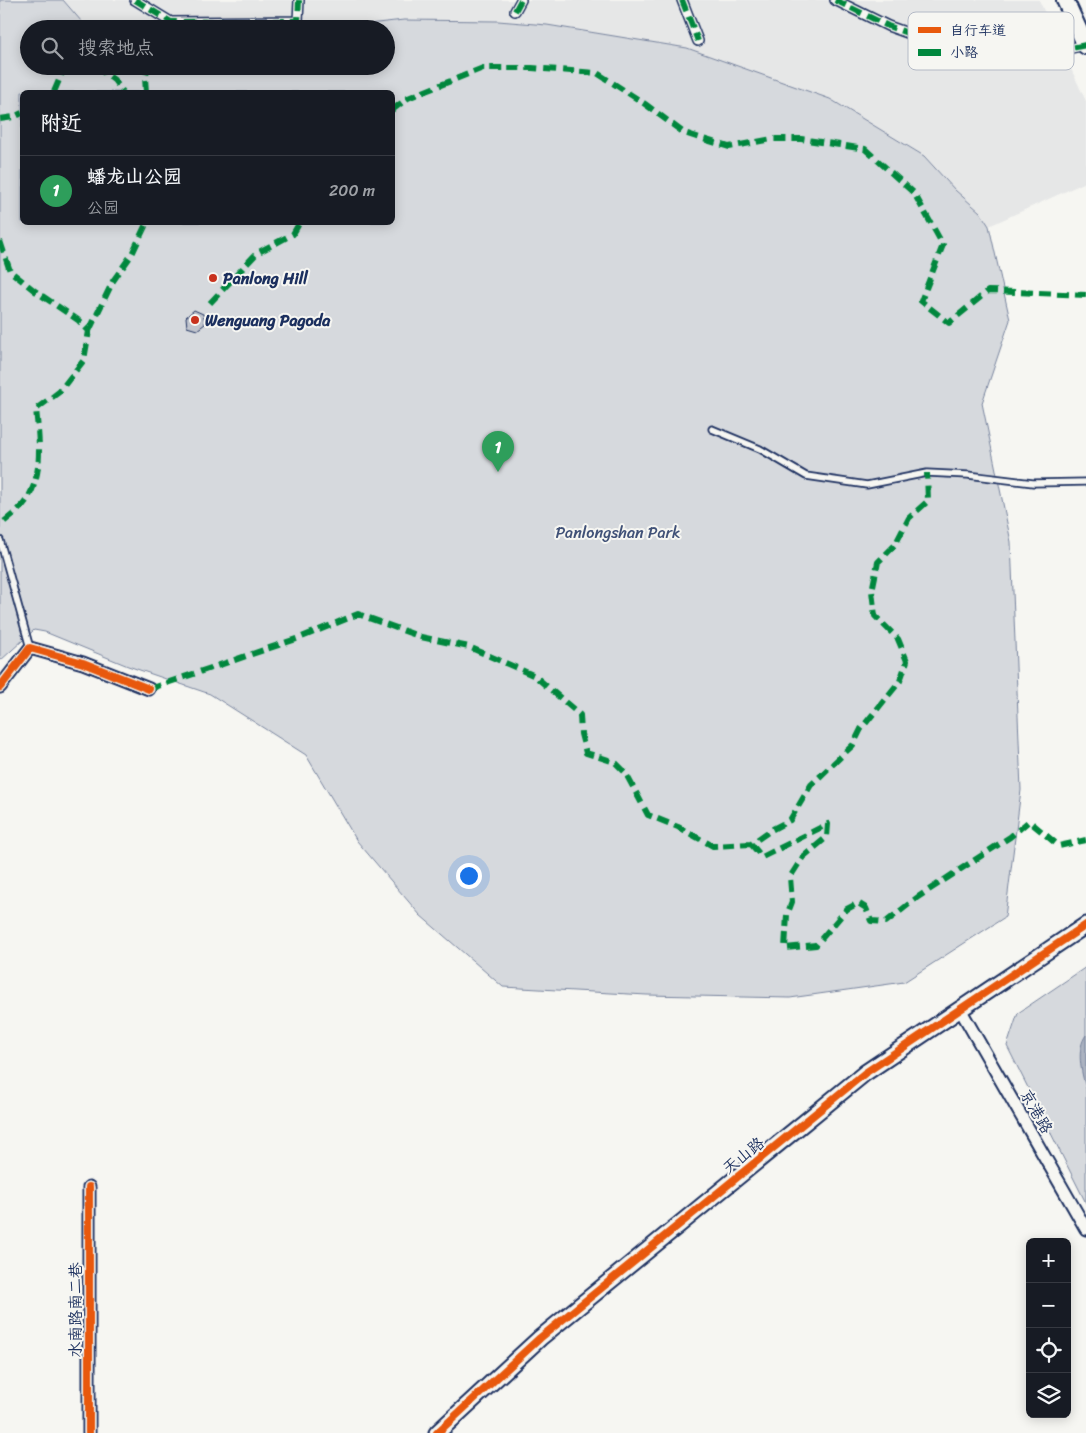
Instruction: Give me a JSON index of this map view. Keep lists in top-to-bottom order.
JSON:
{
  "streets": {
    "street": ["京港路", "天山路", "水南路南二巷"]
  },
  "crossings": [
    ["京港路", "天山路"]
  ],
  "parks": ["Panlongshan Park"],
  "places": ["Panlong Hill", "Wenguang Pagoda"],
  "legend": ["自行车道", "小路"],
  "page": {
    "search": "搜索地点",
    "heading": "附近",
    "list": [
      {
        "mark": "1",
        "name": "蟠龙山公园",
        "note": "公园",
        "value": "200 m"
      }
    ],
    "pins": "1",
    "map_buttons": ["+", "−"]
  }
}
